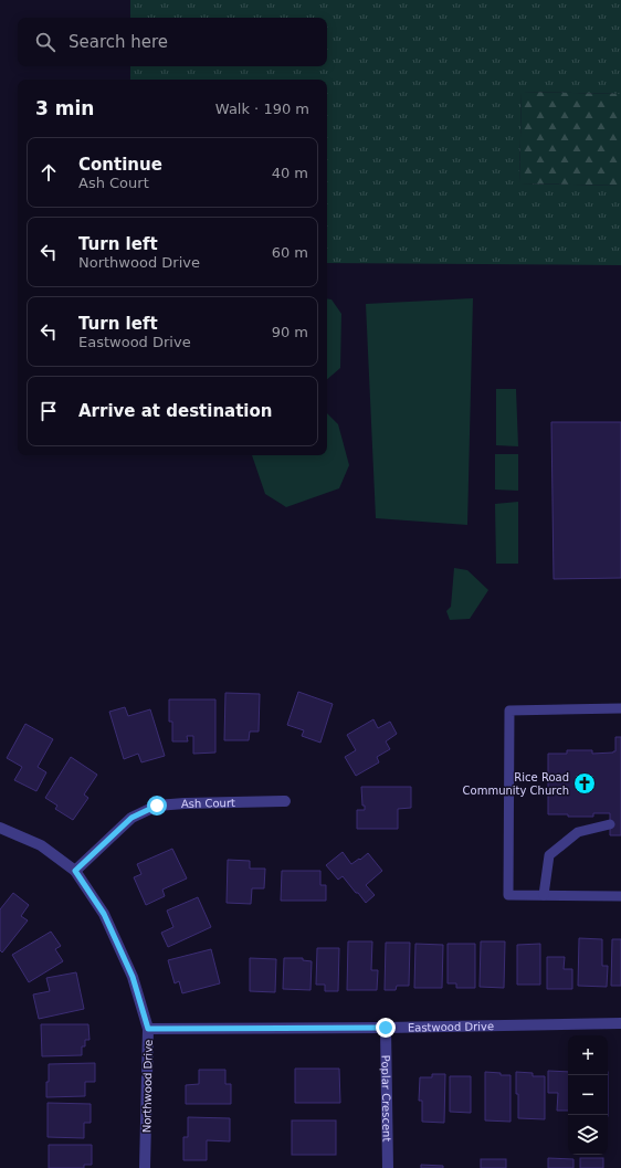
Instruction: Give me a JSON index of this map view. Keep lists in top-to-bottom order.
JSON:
{
  "streets": {
    "street": [
      "Ash Court",
      "Eastwood Drive",
      "Northwood Drive",
      "Poplar Crescent"
    ]
  },
  "crossings": [
    ["Ash Court", "Northwood Drive"],
    ["Eastwood Drive", "Northwood Drive"],
    ["Eastwood Drive", "Poplar Crescent"]
  ],
  "places": {
    "church": ["Rice Road Community Church"]
  },
  "page": {
    "search": "Search here",
    "heading": ["3 min", "Walk · 190 m"],
    "list": [
      ["Continue", "Ash Court", "40 m"],
      ["Turn left", "Northwood Drive", "60 m"],
      ["Turn left", "Eastwood Drive", "90 m"],
      "Arrive at destination"
    ],
    "map_buttons": ["+", "−"]
  }
}
